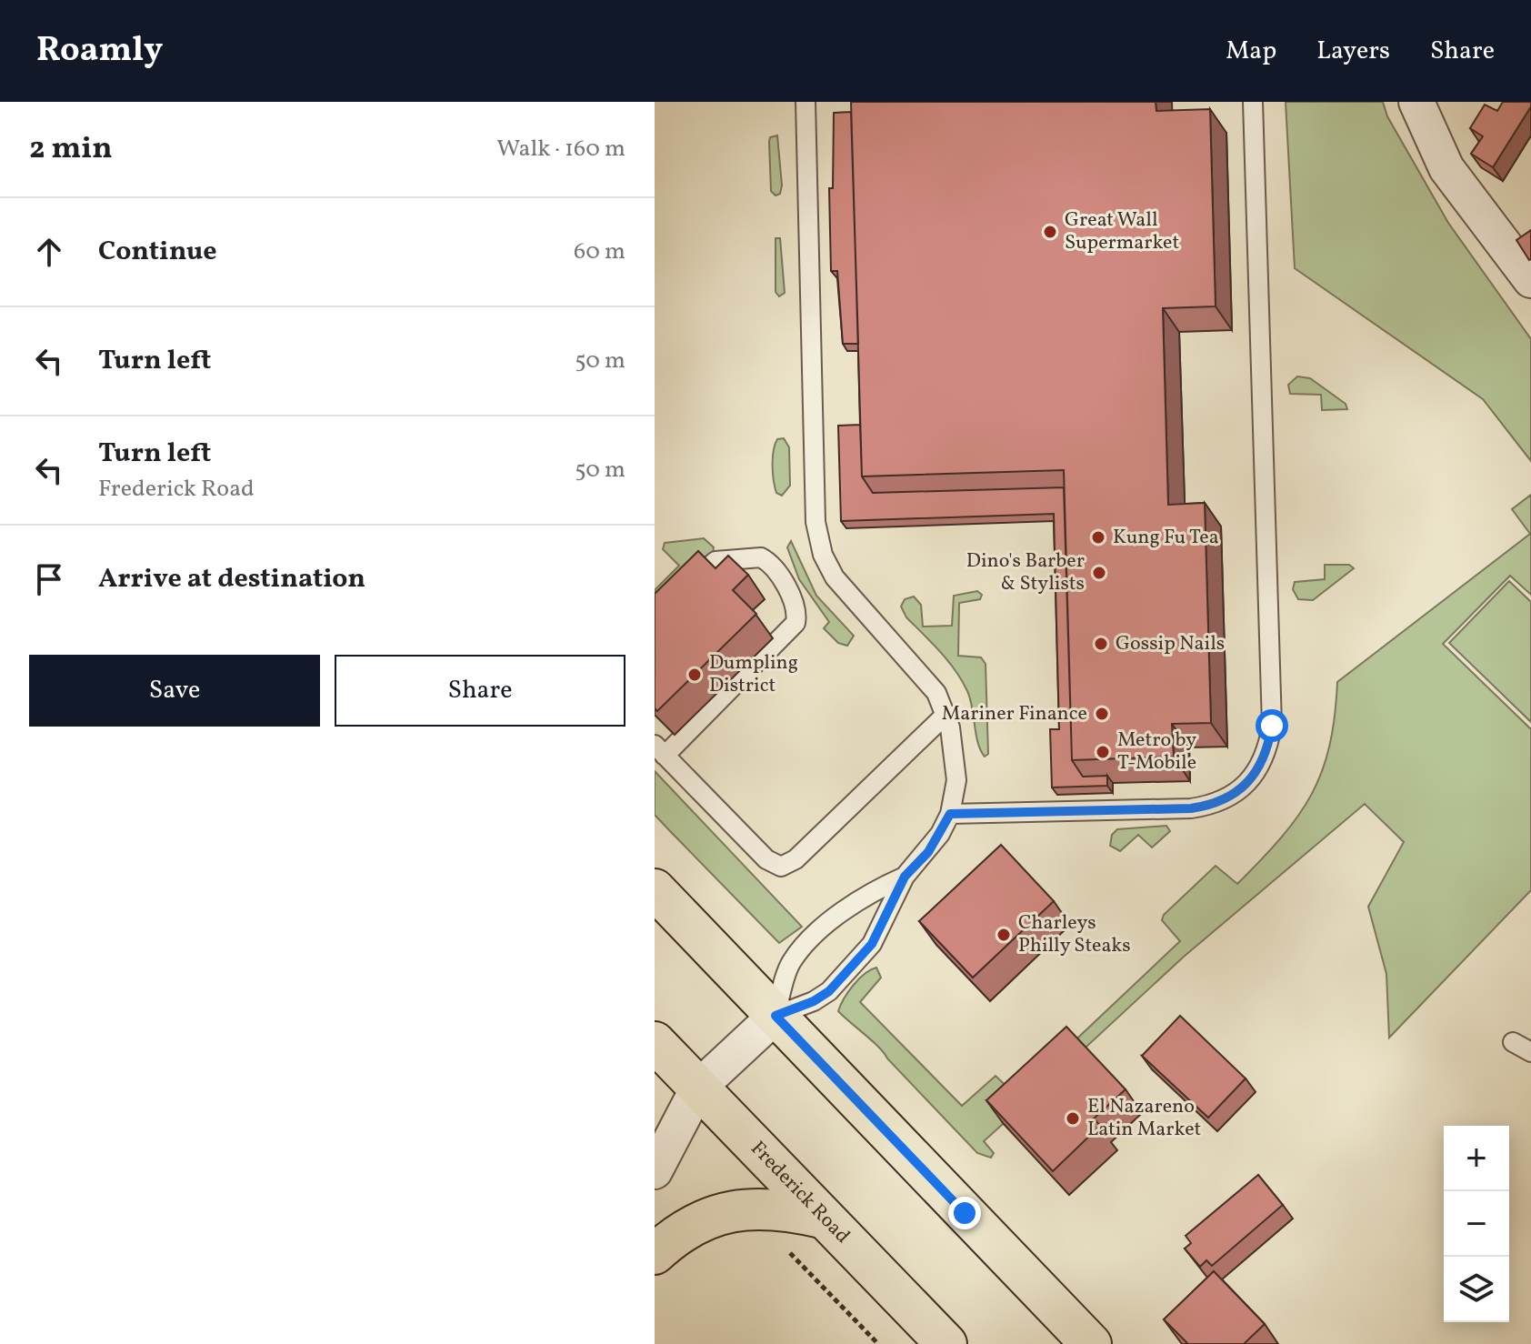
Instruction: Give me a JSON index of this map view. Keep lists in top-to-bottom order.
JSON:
{
  "streets": {
    "main road": ["Frederick Road"]
  },
  "places": [
    "Great Wall Supermarket",
    "Kung Fu Tea",
    "Dino's Barber & Stylists",
    "Gossip Nails",
    "Dumpling District",
    "Mariner Finance",
    "Metro by T-Mobile",
    "Charleys Philly Steaks",
    "El Nazareno Latin Market"
  ],
  "page": {
    "header": "Roamly",
    "nav": ["Map", "Layers", "Share"],
    "heading": ["2 min", "Walk · 160 m"],
    "list": [
      ["Continue", "60 m"],
      ["Turn left", "50 m"],
      ["Turn left", "Frederick Road", "50 m"],
      "Arrive at destination"
    ],
    "buttons": ["Save", "Share"],
    "map_buttons": ["+", "−"]
  }
}
